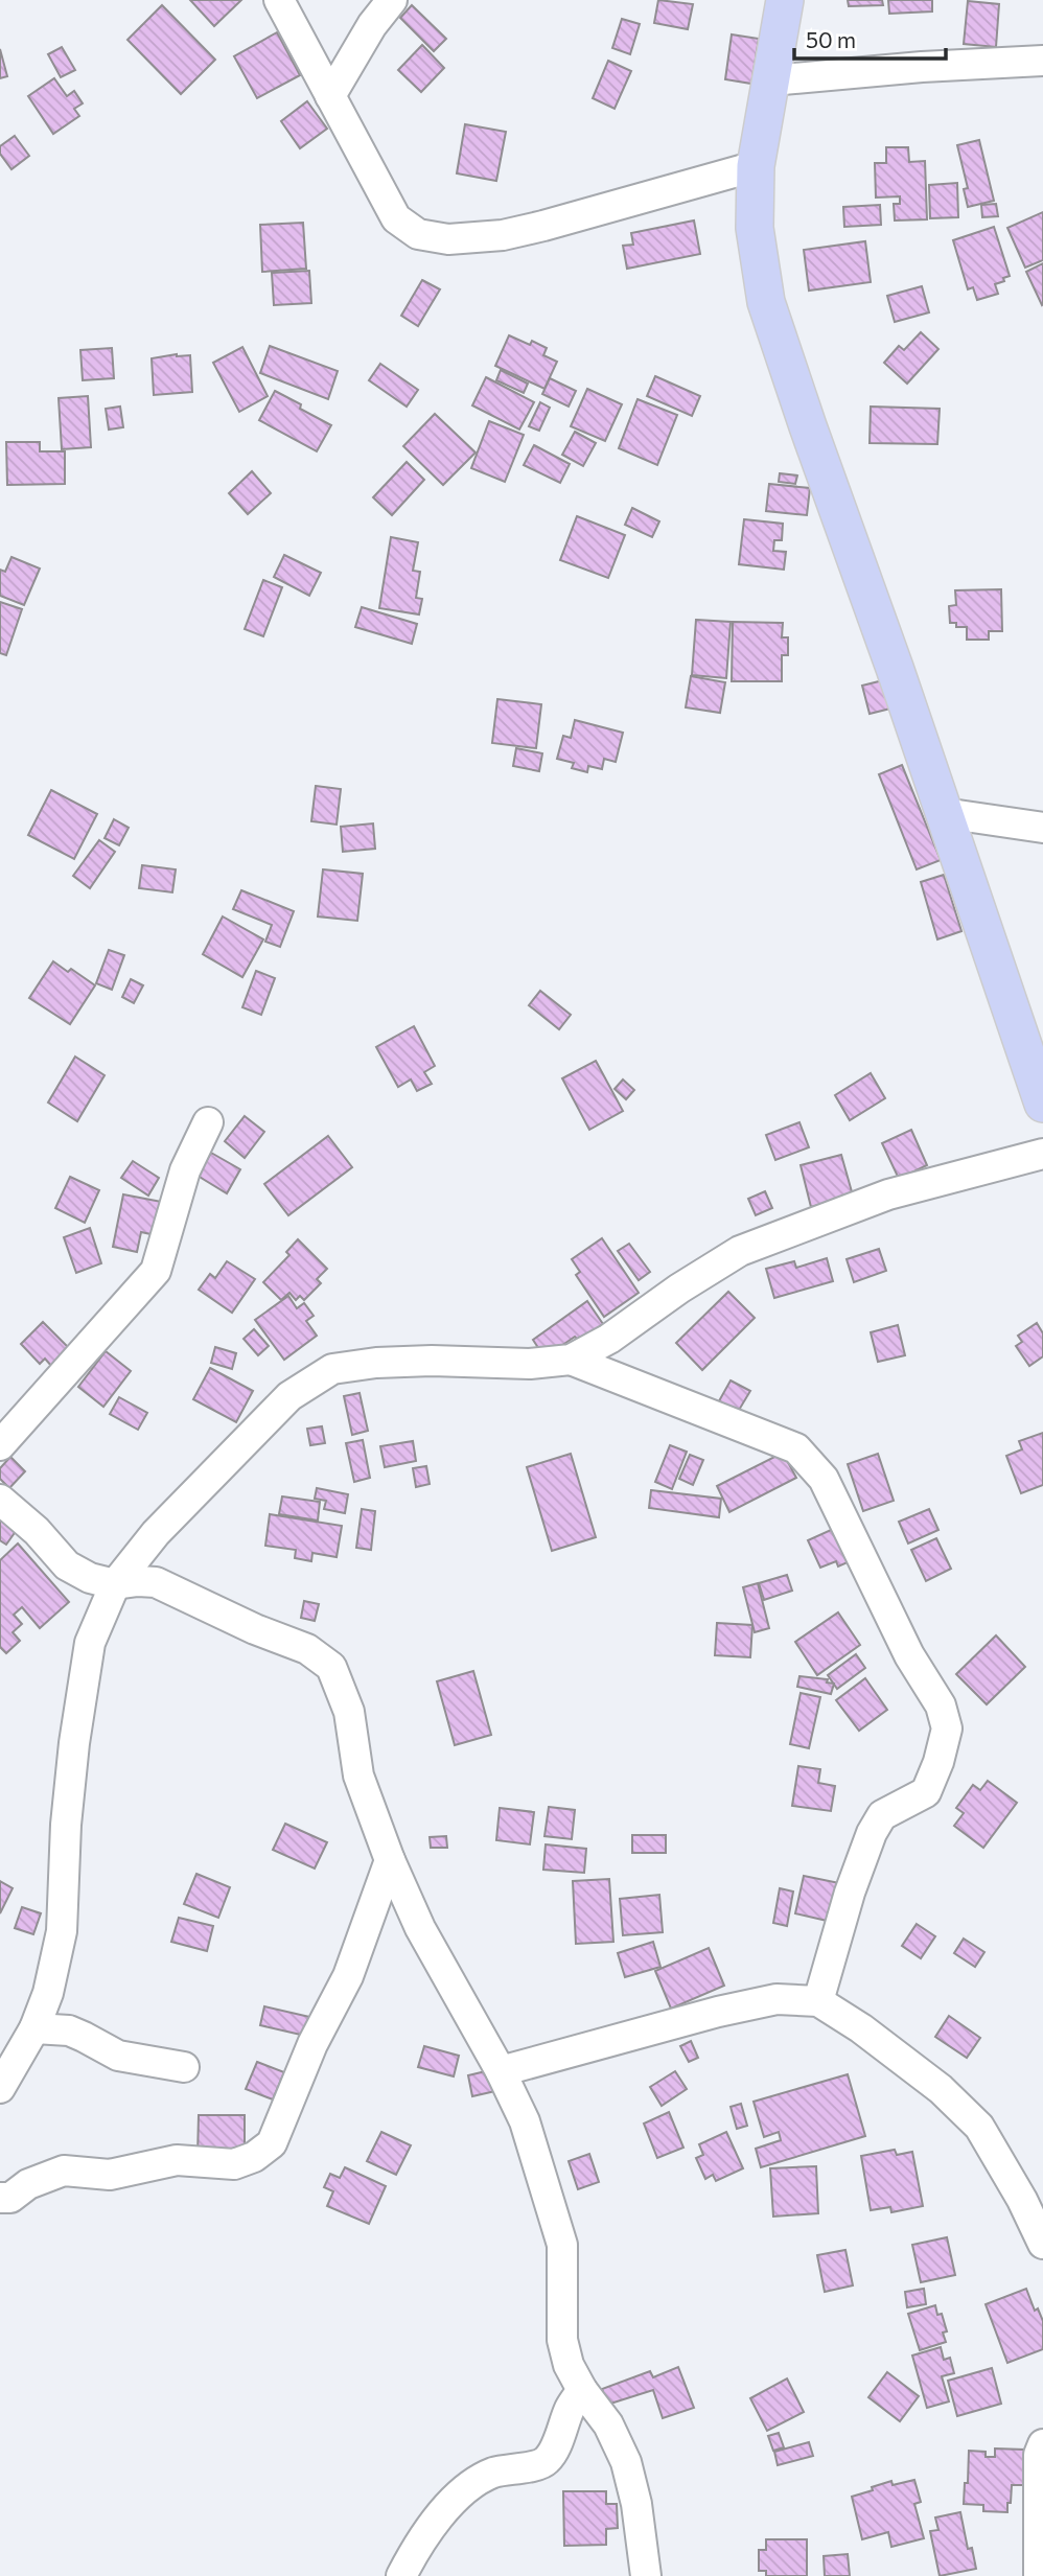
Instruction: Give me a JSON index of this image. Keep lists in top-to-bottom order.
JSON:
{
  "scale_bar": "50 m"
}
